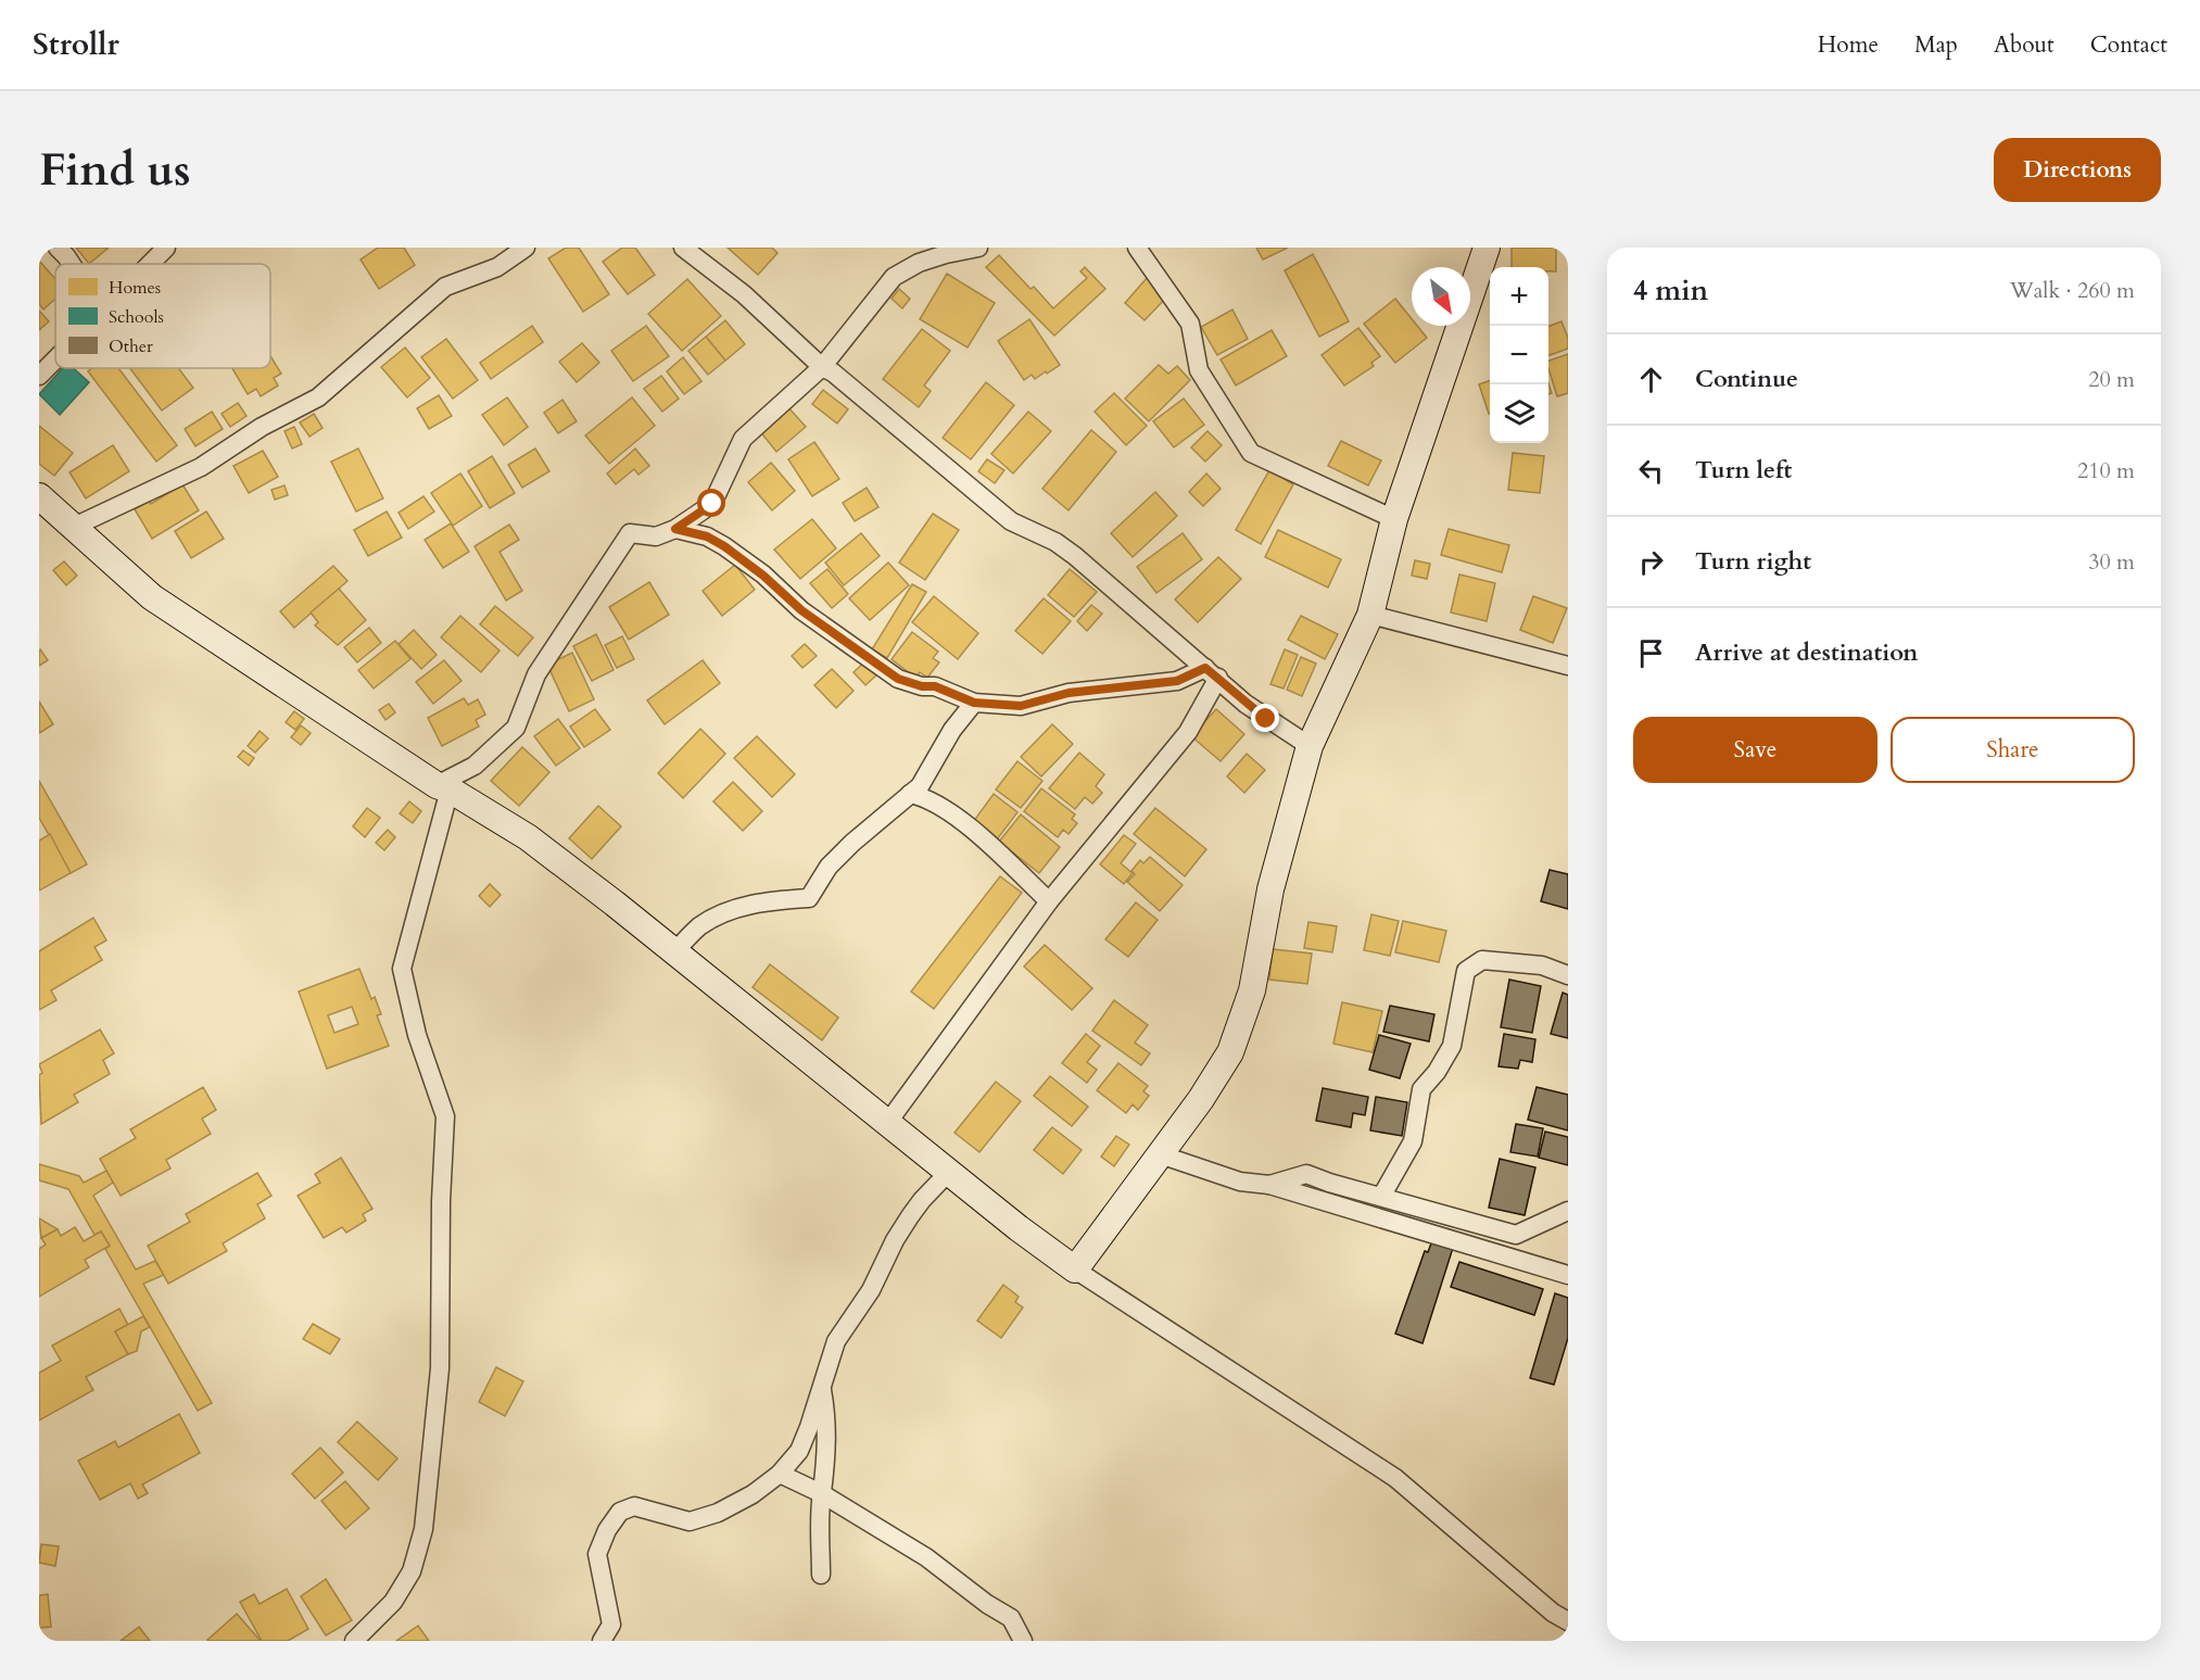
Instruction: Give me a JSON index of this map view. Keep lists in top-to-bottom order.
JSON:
{
  "legend": ["Homes", "Schools", "Other"],
  "north": "bottom right",
  "page": {
    "header": "Strollr",
    "nav": [
      "Home",
      "Map",
      "About",
      "Contact"
    ],
    "buttons": [
      "Directions",
      ["Save", "Share"]
    ],
    "title": "Find us",
    "heading": ["4 min", "Walk · 260 m"],
    "map_buttons": ["+", "−"],
    "list": [
      ["Continue", "20 m"],
      ["Turn left", "210 m"],
      ["Turn right", "30 m"],
      "Arrive at destination"
    ]
  }
}
